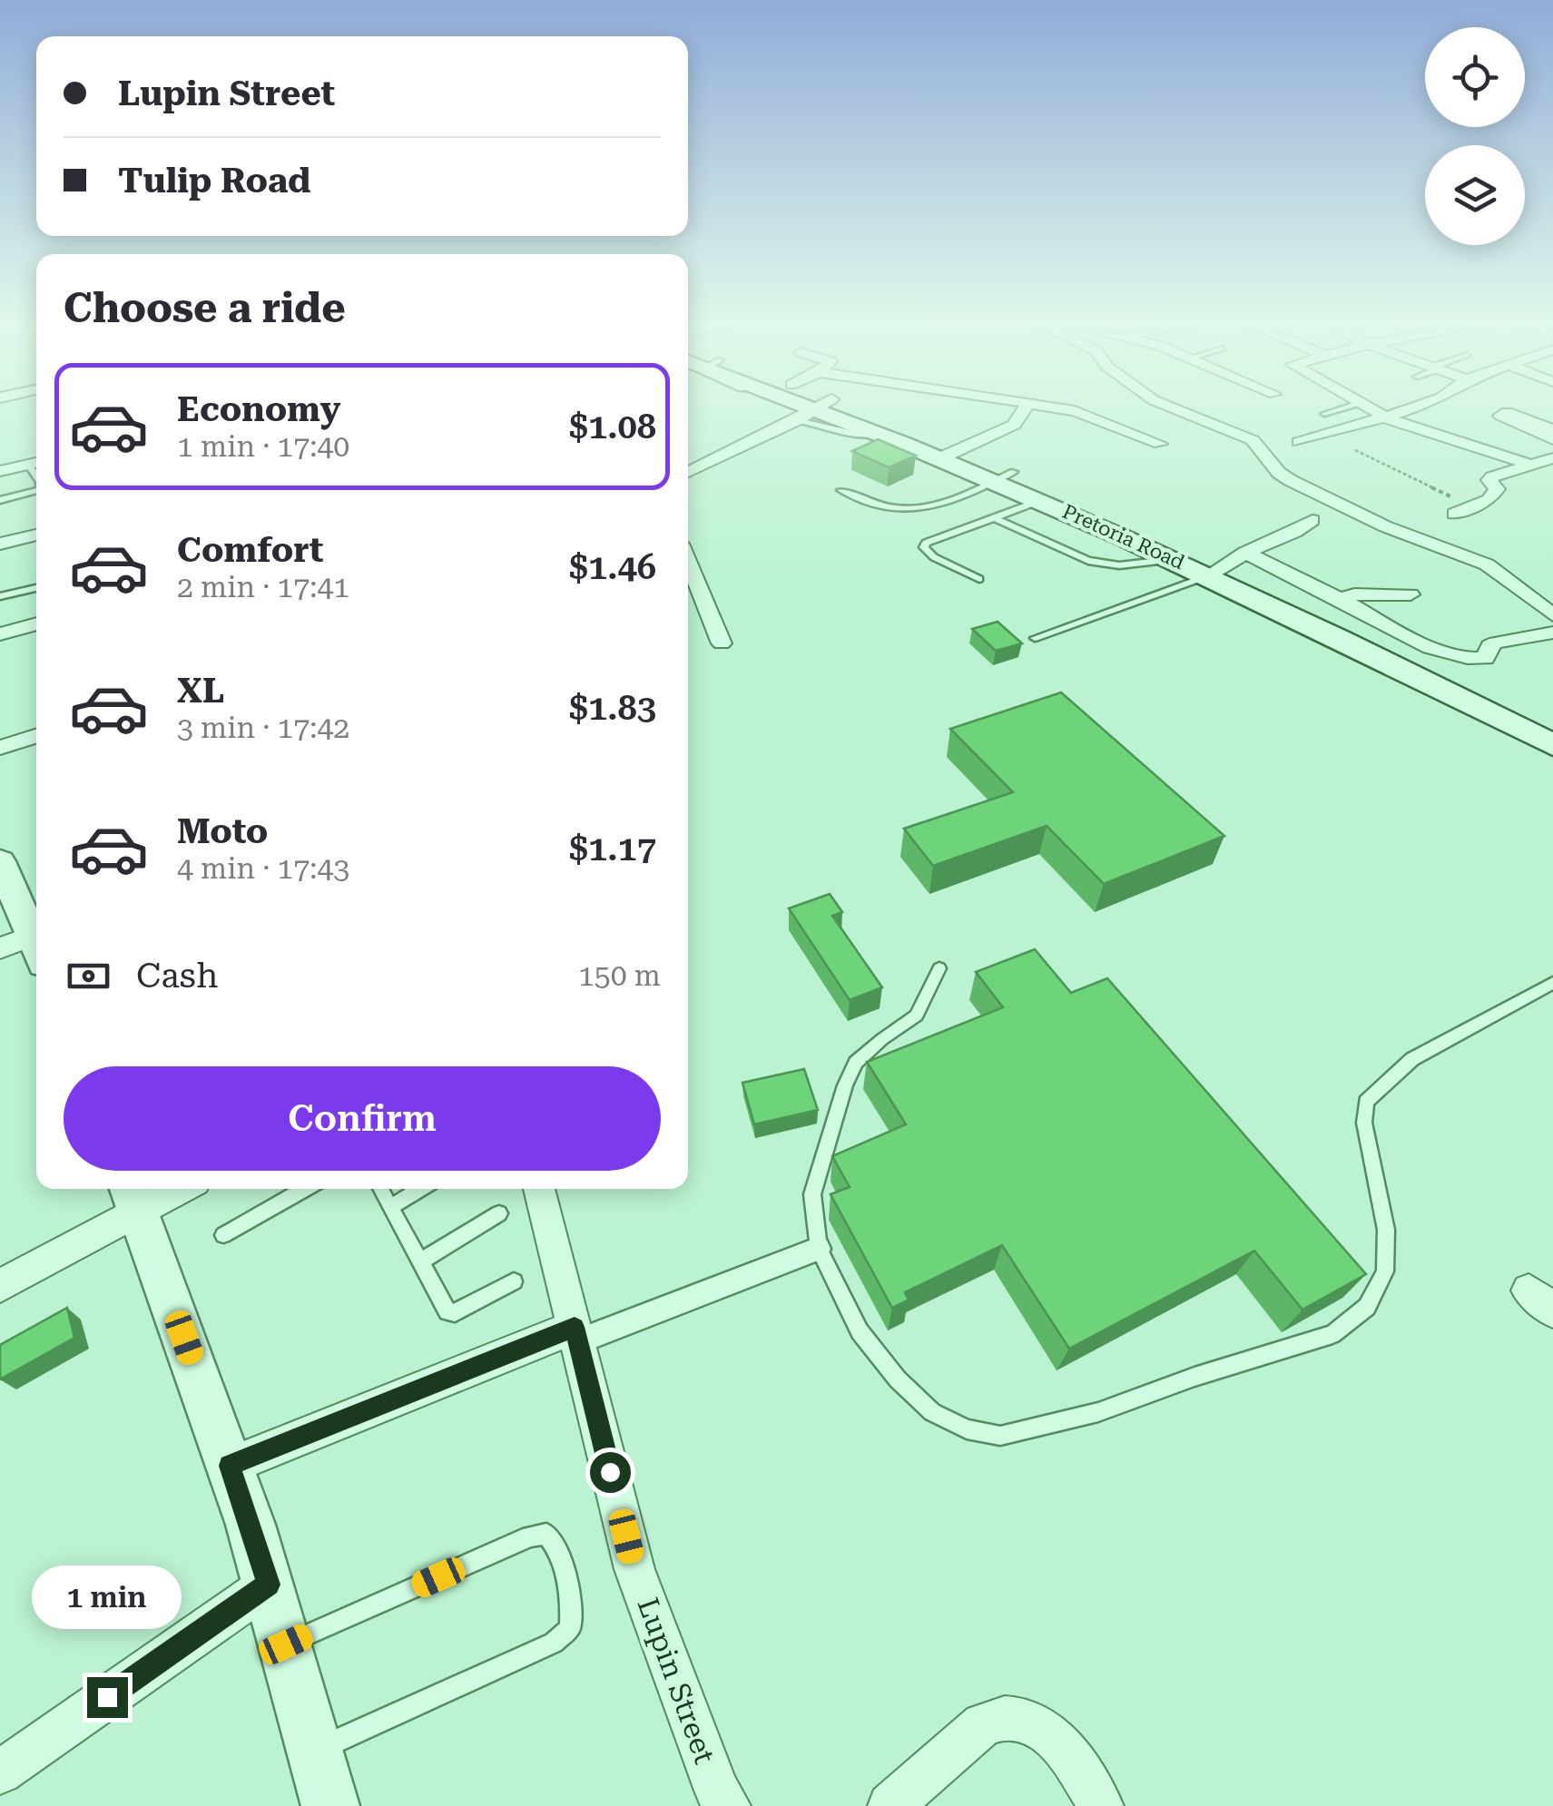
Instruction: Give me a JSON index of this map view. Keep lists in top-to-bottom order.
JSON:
{
  "streets": {
    "main road": ["Pretoria Road"],
    "street": ["Lupin Street"]
  },
  "page": {
    "banner": ["Lupin Street", "Tulip Road"],
    "heading": "Choose a ride",
    "list": [
      {
        "name": "Economy",
        "note": "1 min · 17:40",
        "value": "$1.08"
      },
      {
        "name": "Comfort",
        "note": "2 min · 17:41",
        "value": "$1.46"
      },
      {
        "name": "XL",
        "note": "3 min · 17:42",
        "value": "$1.83"
      },
      {
        "name": "Moto",
        "note": "4 min · 17:43",
        "value": "$1.17"
      }
    ],
    "pay": ["Cash", "150 m"],
    "buttons": "Confirm",
    "bubble": "1 min"
  }
}
